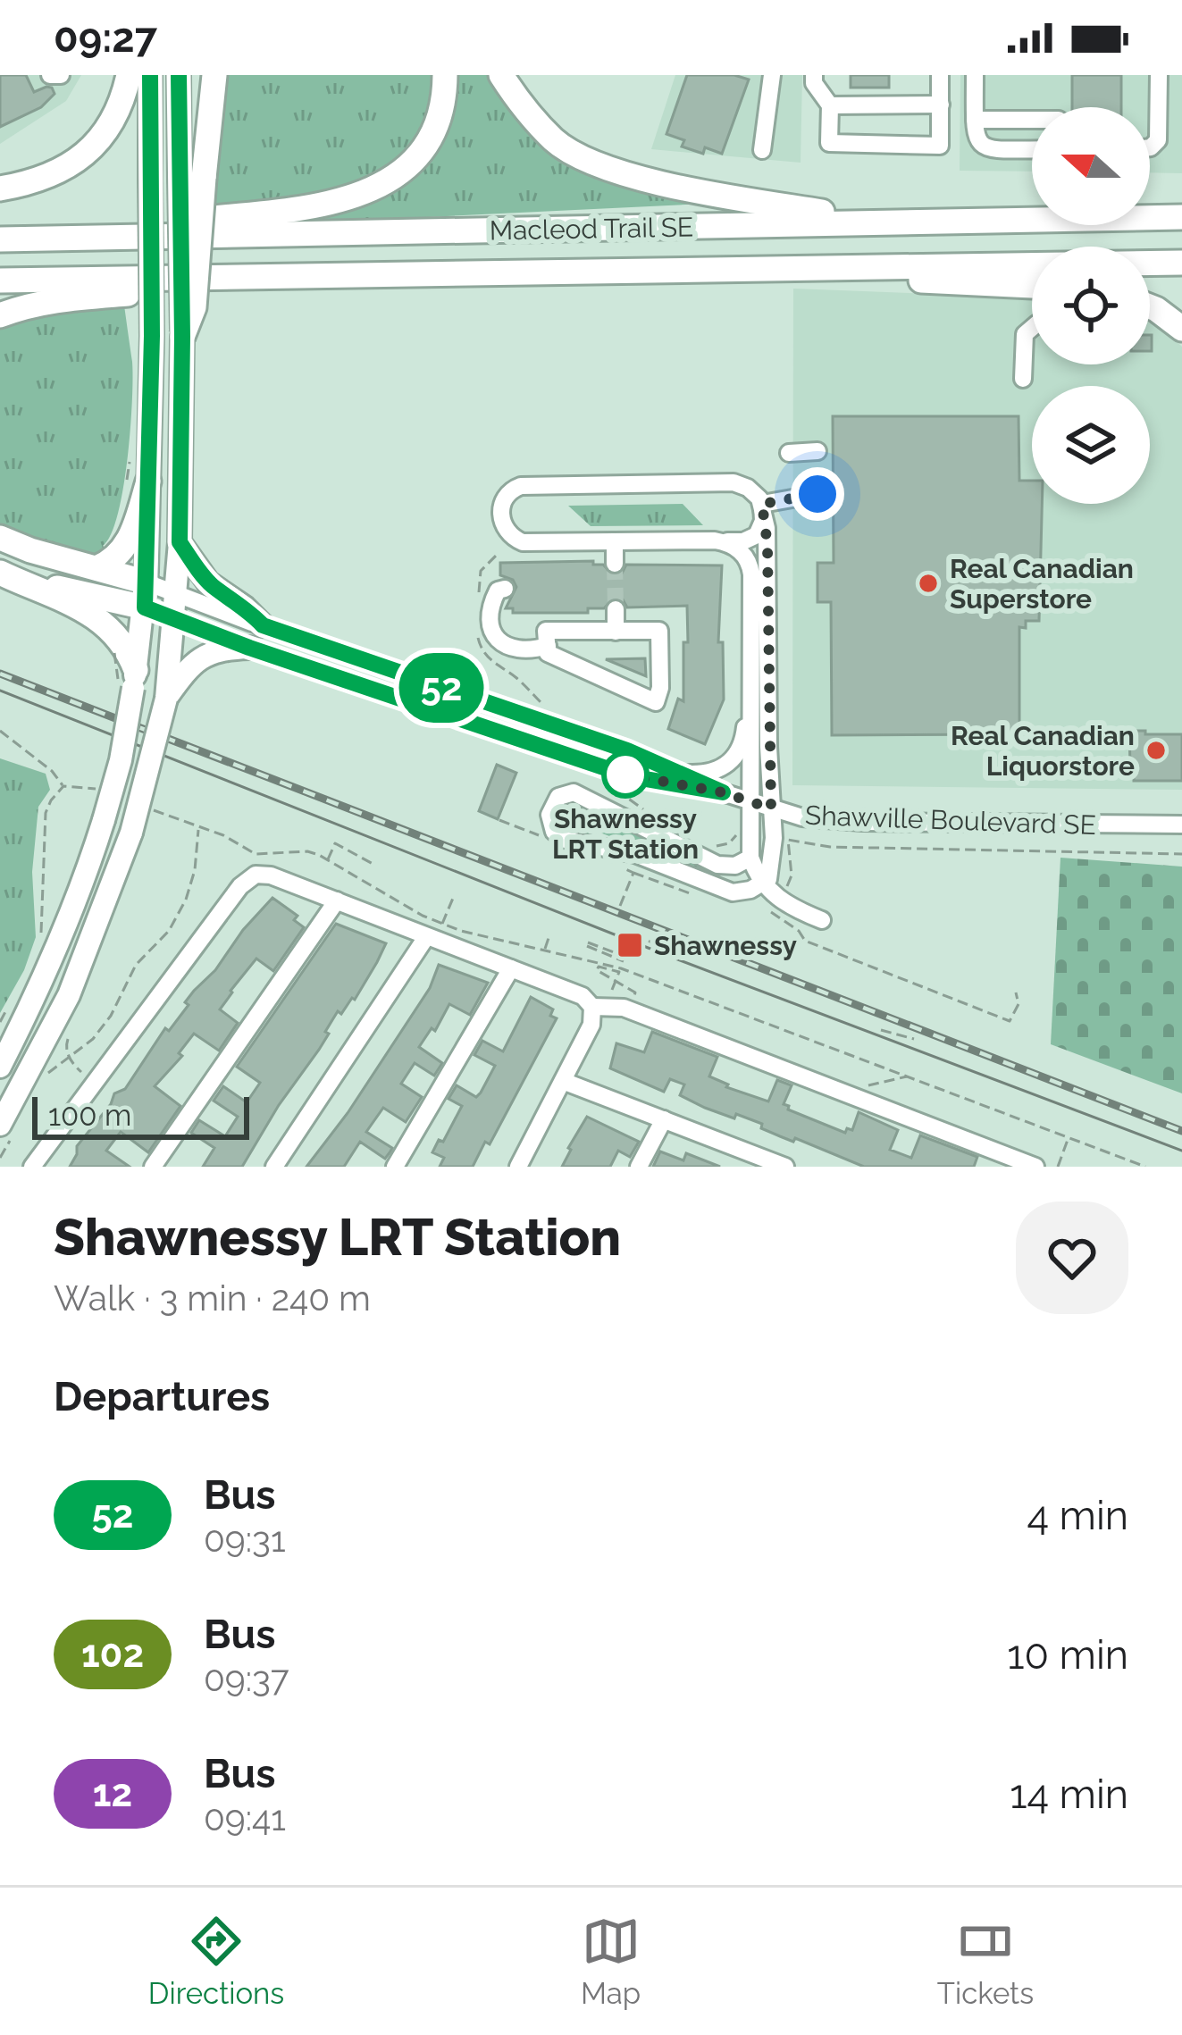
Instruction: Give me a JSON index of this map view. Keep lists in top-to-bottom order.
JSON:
{
  "streets": {
    "highway": ["Macleod Trail SE"],
    "street": ["Shawville Boulevard SE"]
  },
  "places": {
    "other": ["Real Canadian Superstore", "Real Canadian Liquorstore", "Shawnessy LRT Station"],
    "transit": ["Shawnessy"]
  },
  "lines": ["bus line 52"],
  "scale_bar": "100 m",
  "north": "left",
  "page": {
    "status": "09:27",
    "on_map": "52",
    "scale": "100 m",
    "heading": [
      ["Shawnessy LRT Station", "Walk · 3 min · 240 m"],
      "Departures"
    ],
    "list": [
      {
        "mark": "52",
        "name": "Bus",
        "note": "09:31",
        "value": "4 min"
      },
      {
        "mark": "102",
        "name": "Bus",
        "note": "09:37",
        "value": "10 min"
      },
      {
        "mark": "12",
        "name": "Bus",
        "note": "09:41",
        "value": "14 min"
      }
    ],
    "tabs": ["Directions", "Map", "Tickets"]
  }
}
